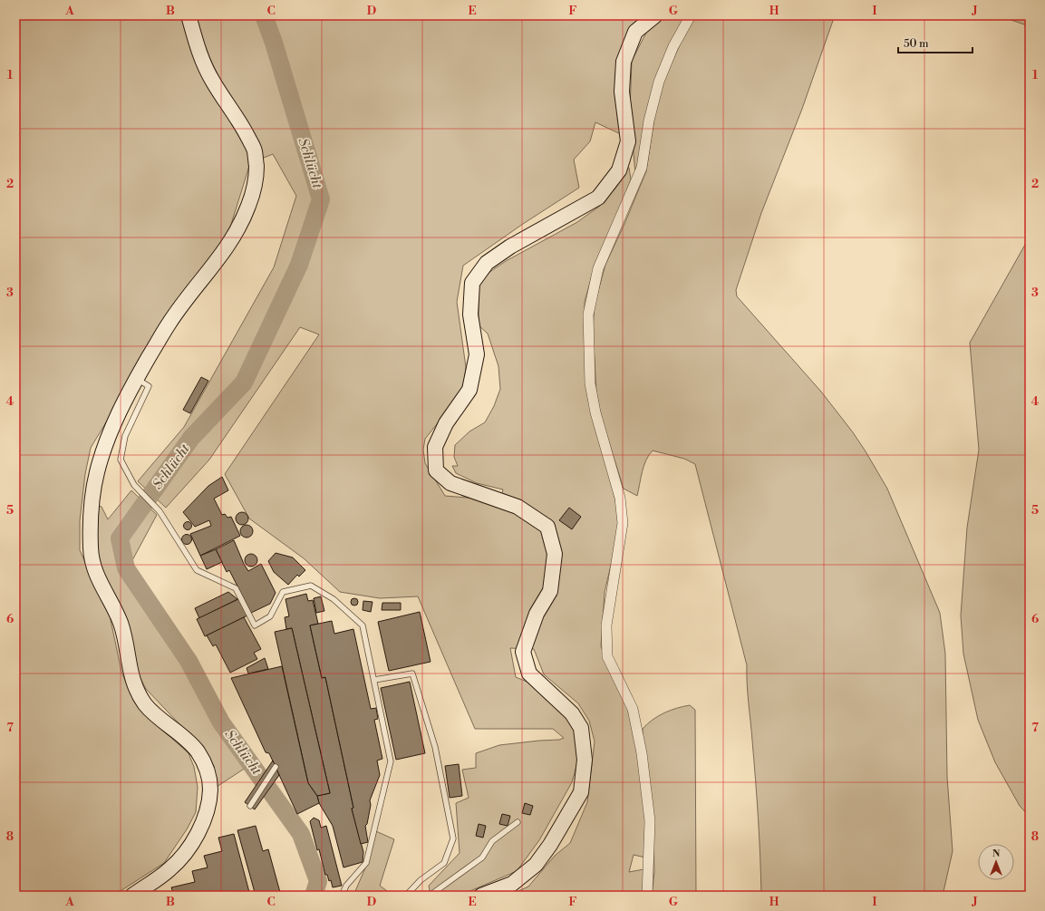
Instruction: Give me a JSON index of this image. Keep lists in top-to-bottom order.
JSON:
{
  "water": ["Schlücht"],
  "scale_bar": "50 m",
  "north": "top",
  "grid": {
    "columns": [
      "A",
      "B",
      "C",
      "D",
      "E",
      "F",
      "G",
      "H",
      "I",
      "J"
    ],
    "rows": [
      "1",
      "2",
      "3",
      "4",
      "5",
      "6",
      "7",
      "8"
    ]
  }
}
